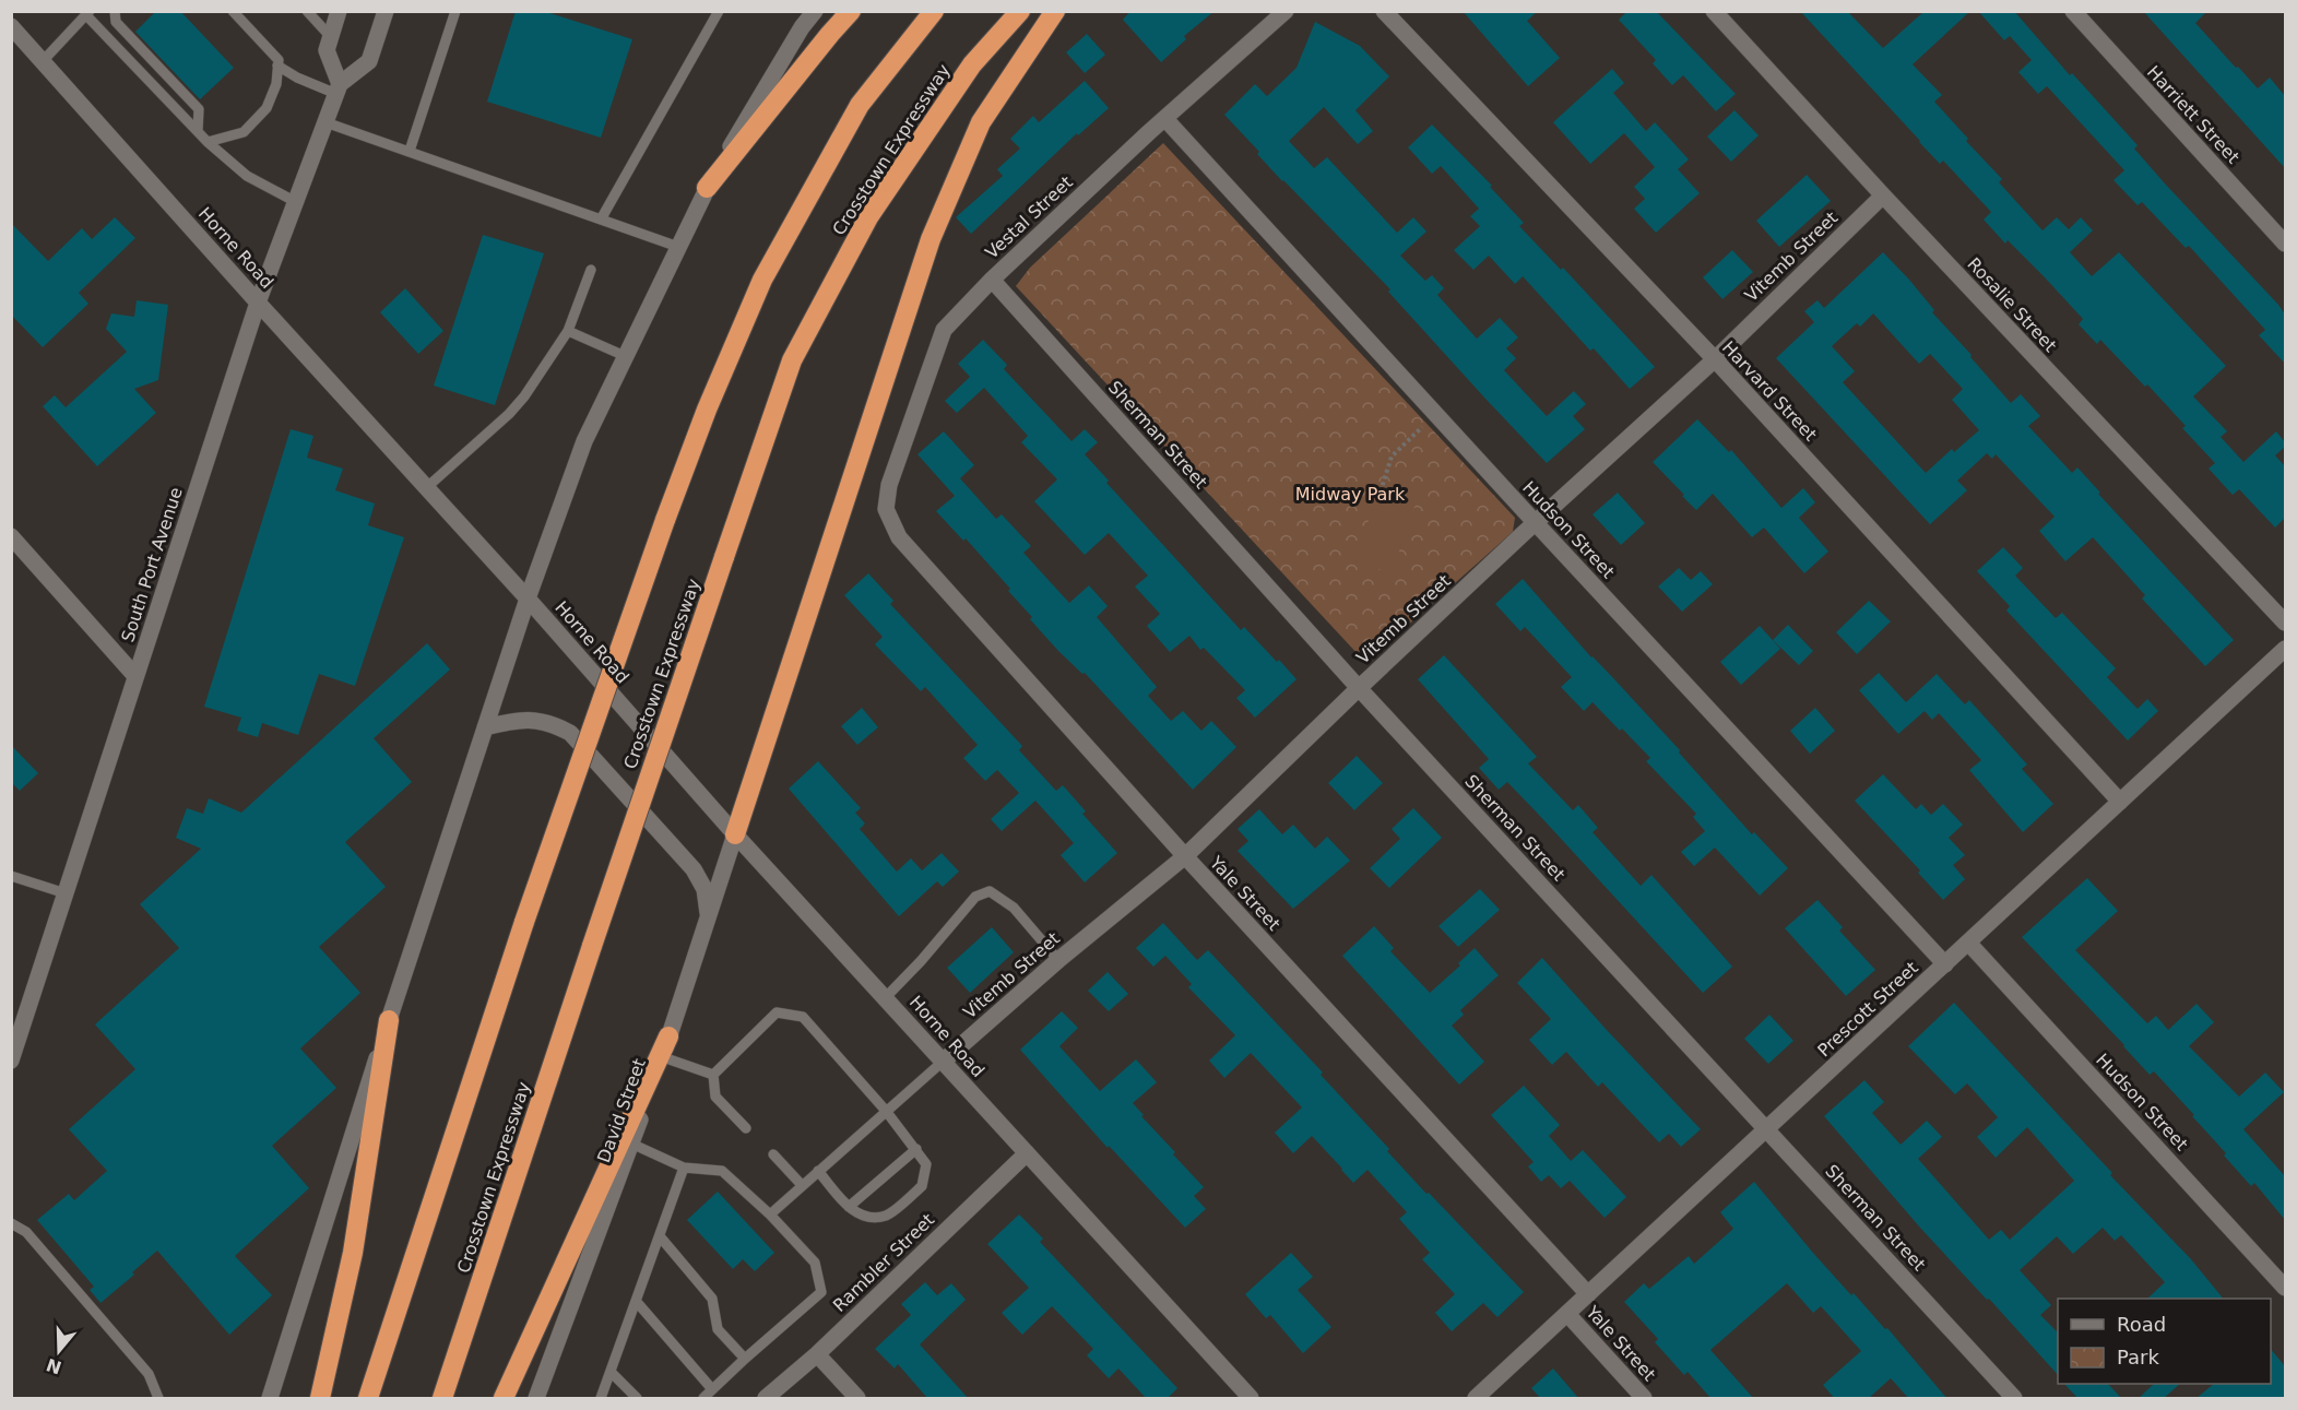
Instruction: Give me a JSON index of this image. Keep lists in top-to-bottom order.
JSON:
{
  "streets": {
    "highway": ["Crosstown Expressway"],
    "street": [
      "Harriett Street",
      "Vestal Street",
      "Horne Road",
      "Vitemb Street",
      "Rosalie Street",
      "Harvard Street",
      "Sherman Street",
      "Hudson Street",
      "South Port Avenue",
      "Yale Street",
      "Prescott Street",
      "David Street",
      "Rambler Street"
    ]
  },
  "crossings": [
    ["Vestal Street", "Sherman Street"],
    ["Vestal Street", "Hudson Street"],
    ["Vestal Street", "Yale Street"],
    ["Horne Road", "Vitemb Street"],
    ["Horne Road", "South Port Avenue"],
    ["Horne Road", "David Street"],
    ["Horne Road", "Rambler Street"],
    ["Vitemb Street", "Rosalie Street"],
    ["Vitemb Street", "Harvard Street"],
    ["Vitemb Street", "Sherman Street"],
    ["Vitemb Street", "Hudson Street"],
    ["Vitemb Street", "Yale Street"],
    ["Harvard Street", "Prescott Street"],
    ["Sherman Street", "Prescott Street"],
    ["Hudson Street", "Prescott Street"],
    ["Yale Street", "Prescott Street"]
  ],
  "parks": ["Midway Park"],
  "legend": ["Road", "Park"],
  "north": "bottom"
}
